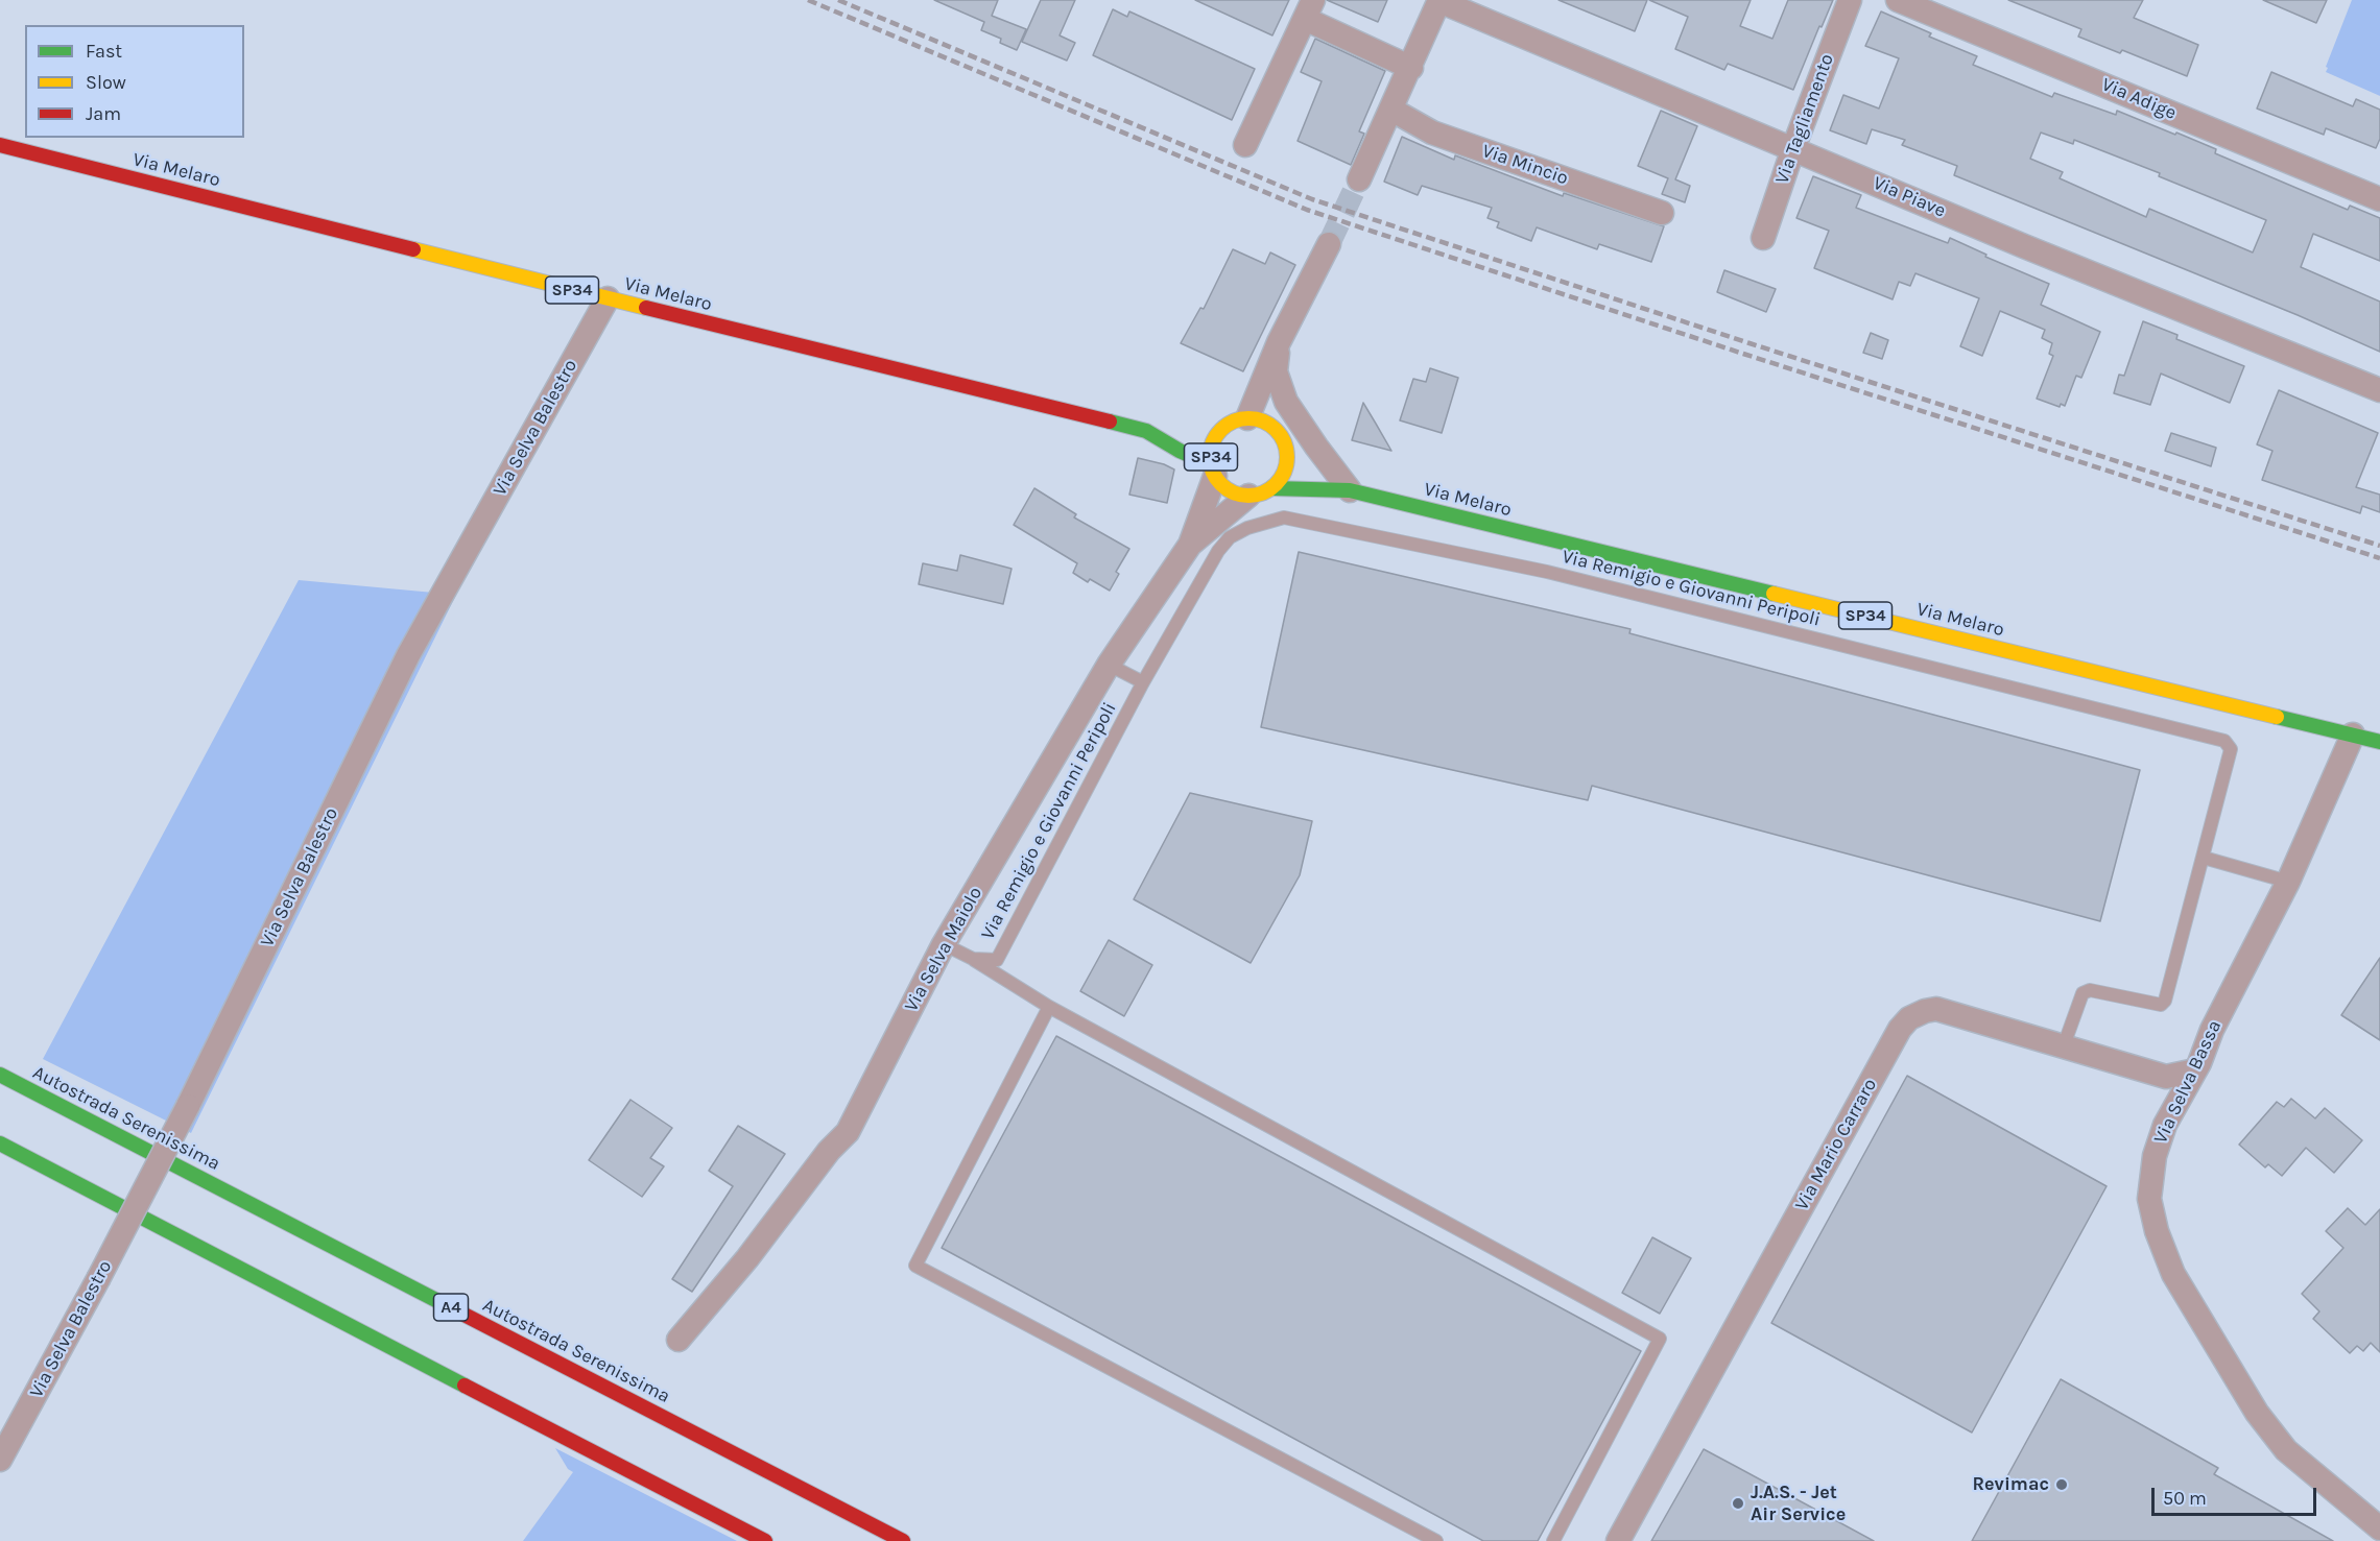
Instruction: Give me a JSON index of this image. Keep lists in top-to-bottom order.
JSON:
{
  "streets": {
    "main road": [
      "Via Melaro",
      "SP34",
      "Autostrada Serenissima",
      "A4"
    ],
    "street": [
      "Via Adige",
      "Via Tagliamento",
      "Via Mincio",
      "Via Piave",
      "Via Selva Balestro",
      "Via Selva Maiolo",
      "Via Selva Bassa",
      "Via Mario Carraro"
    ],
    "lane": ["Via Remigio e Giovanni Peripoli"]
  },
  "crossings": [
    ["Via Tagliamento", "Via Piave"],
    ["Via Melaro", "SP34"],
    ["Via Melaro", "Via Selva Balestro"],
    ["Via Melaro", "Via Selva Maiolo"],
    ["Via Melaro", "Via Selva Bassa"],
    ["SP34", "Via Selva Maiolo"],
    ["Via Remigio e Giovanni Peripoli", "Via Selva Maiolo"],
    ["Via Remigio e Giovanni Peripoli", "Via Mario Carraro"],
    ["Via Selva Bassa", "Via Mario Carraro"]
  ],
  "places": ["Revimac", "J.A.S. - Jet Air Service"],
  "legend": ["Fast", "Slow", "Jam"],
  "scale_bar": "50 m"
}
